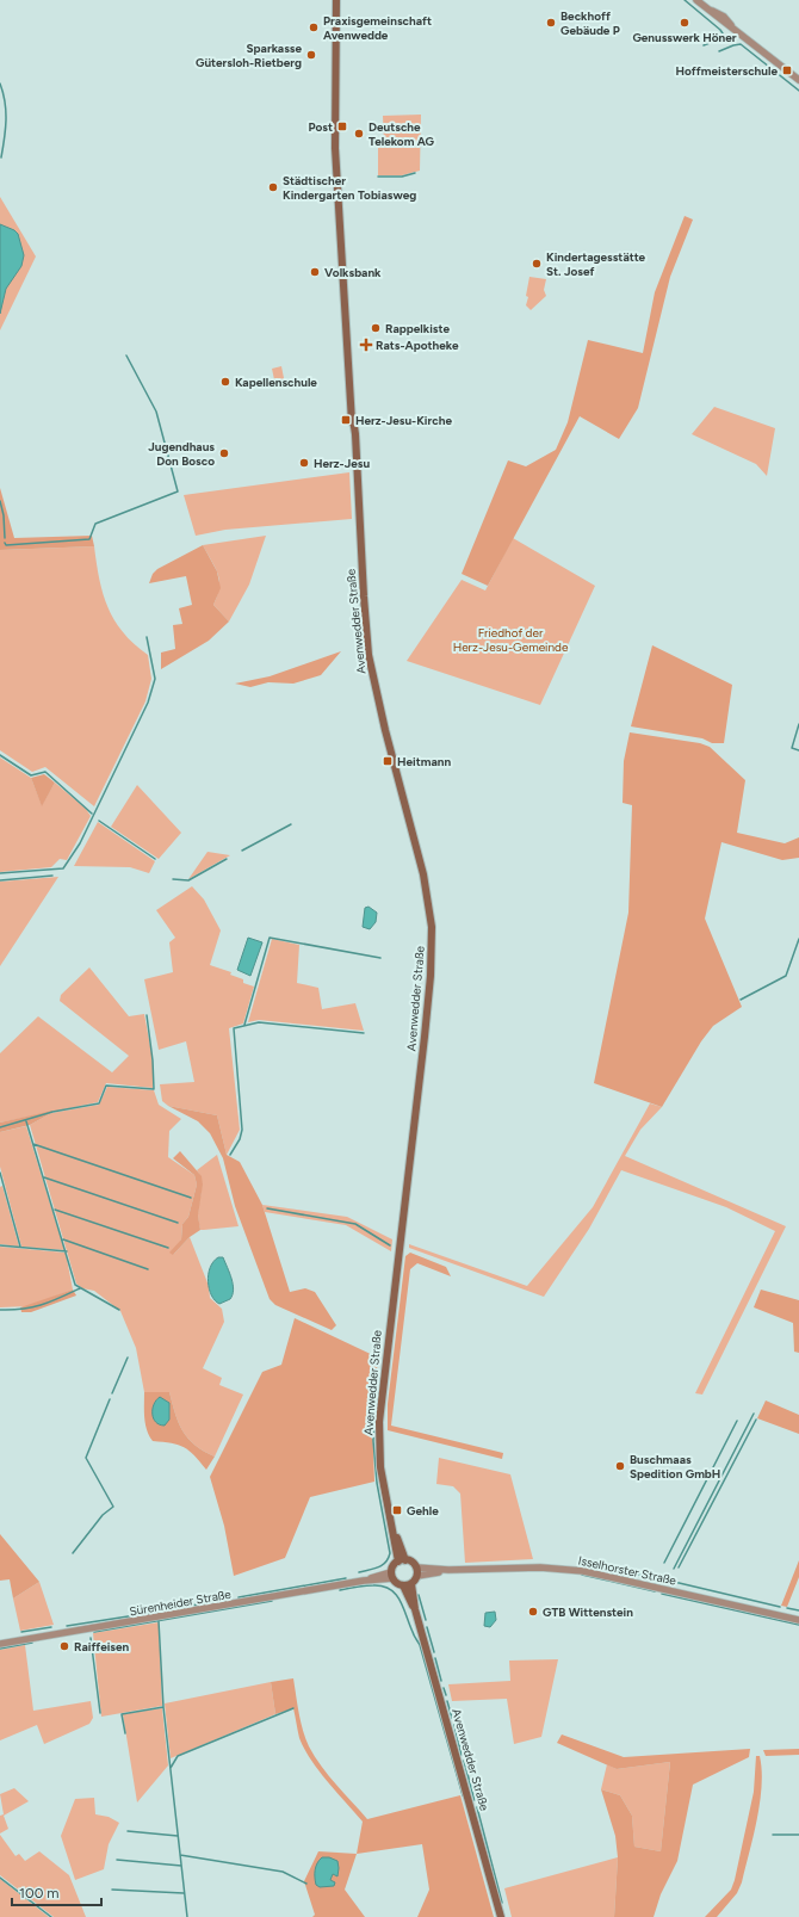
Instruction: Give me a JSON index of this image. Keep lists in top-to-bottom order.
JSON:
{
  "streets": {
    "main road": ["Avenwedder Straße"],
    "street": ["Isselhorster Straße", "Sürenheider Straße"]
  },
  "parks": ["Friedhof der Herz-Jesu-Gemeinde"],
  "places": {
    "other": [
      "Beckhoff Gebäude P",
      "Genusswerk Höner",
      "Praxisgemeinschaft Avenwedde",
      "Sparkasse Gütersloh-Rietberg",
      "Deutsche Telekom AG",
      "Städtischer Kindergarten Tobiasweg",
      "Kindertagesstätte St. Josef",
      "Volksbank",
      "Rappelkiste",
      "Kapellenschule",
      "Jugendhaus Don Bosco",
      "Herz-Jesu",
      "Buschmaas Spedition GmbH",
      "GTB Wittenstein",
      "Raiffeisen"
    ],
    "transit": [
      "Hoffmeisterschule",
      "Post",
      "Herz-Jesu-Kirche",
      "Heitmann",
      "Gehle"
    ],
    "health": ["Rats-Apotheke"]
  },
  "scale_bar": "100 m"
}
